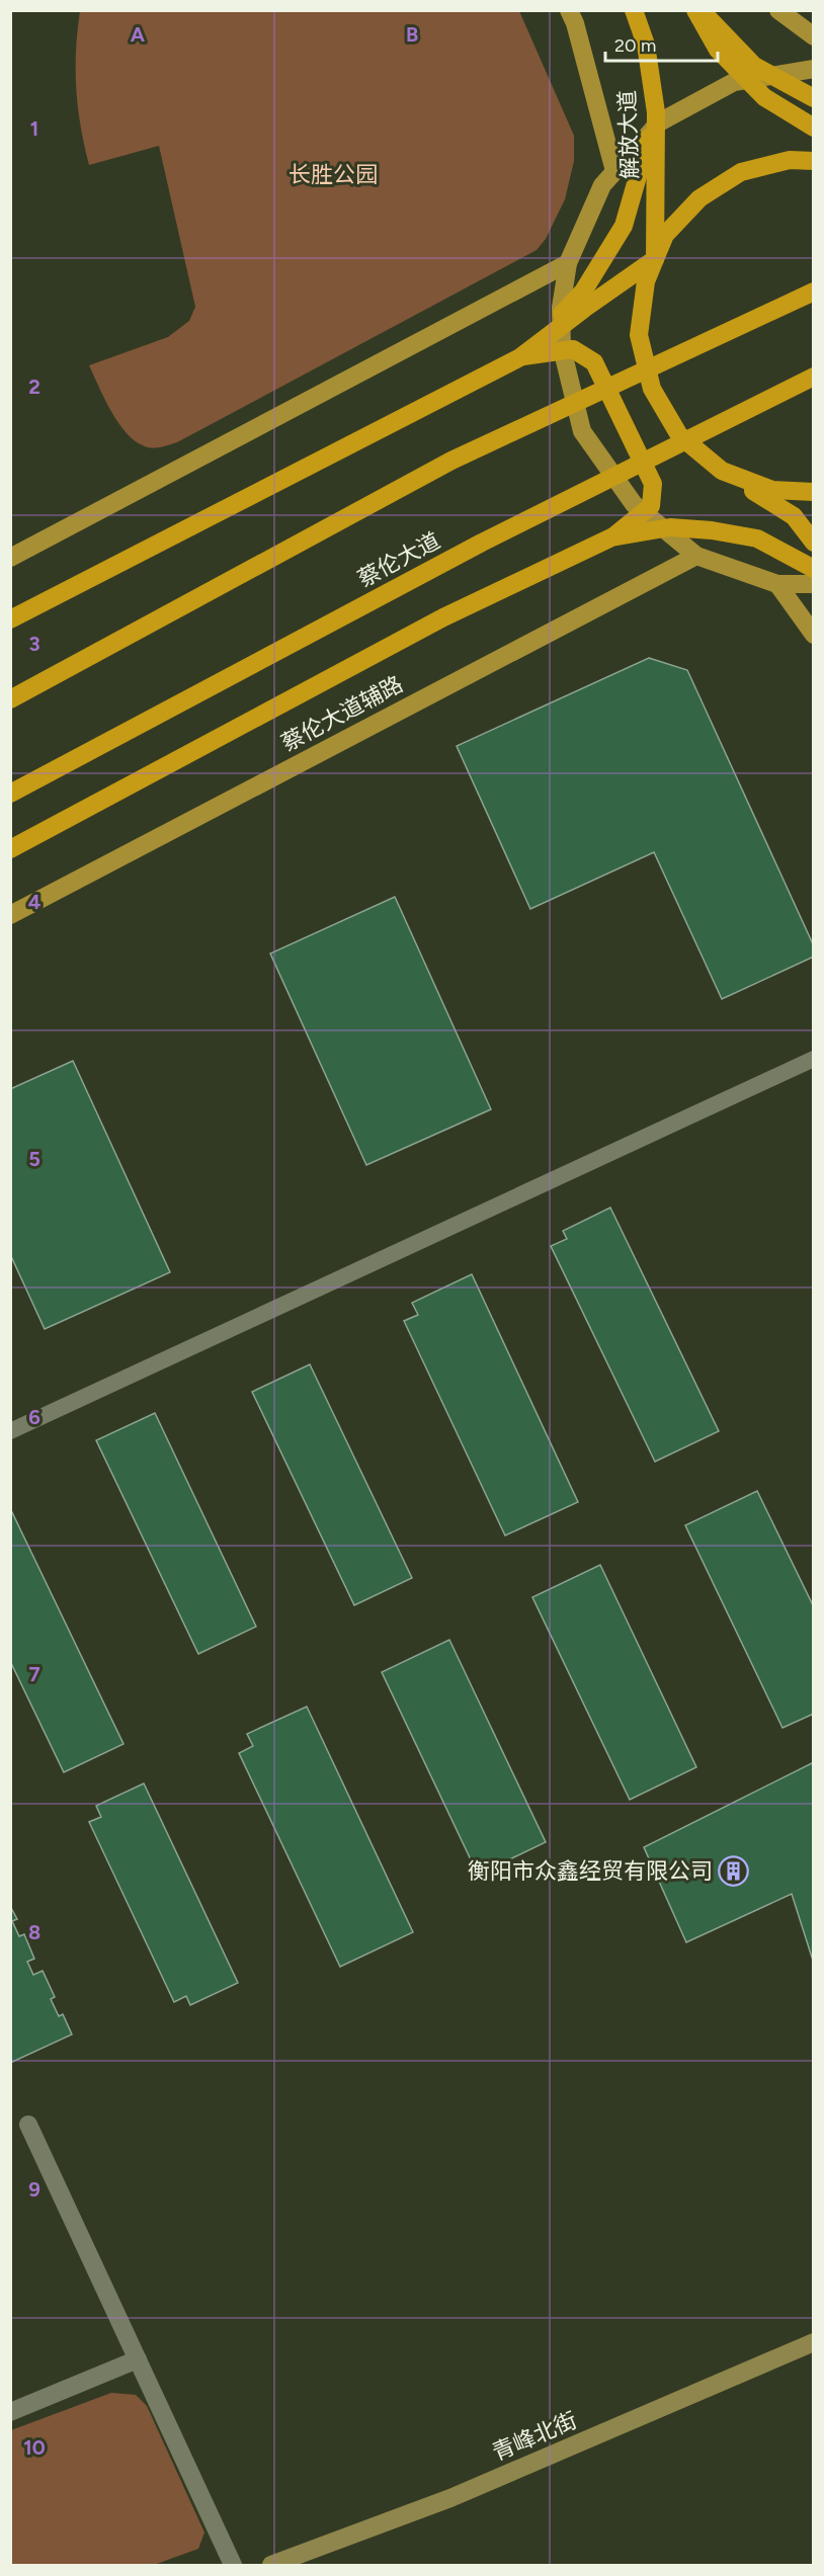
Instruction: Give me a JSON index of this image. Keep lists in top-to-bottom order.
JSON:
{
  "streets": {
    "highway": ["解放大道", "蔡伦大道"],
    "main road": ["蔡伦大道辅路"],
    "street": ["青峰北街"]
  },
  "parks": ["长胜公园"],
  "places": {
    "building": ["衡阳市众鑫经贸有限公司"]
  },
  "scale_bar": "20 m",
  "grid": {
    "columns": ["A", "B"],
    "rows": [
      "1",
      "2",
      "3",
      "4",
      "5",
      "6",
      "7",
      "8",
      "9",
      "10"
    ]
  }
}
